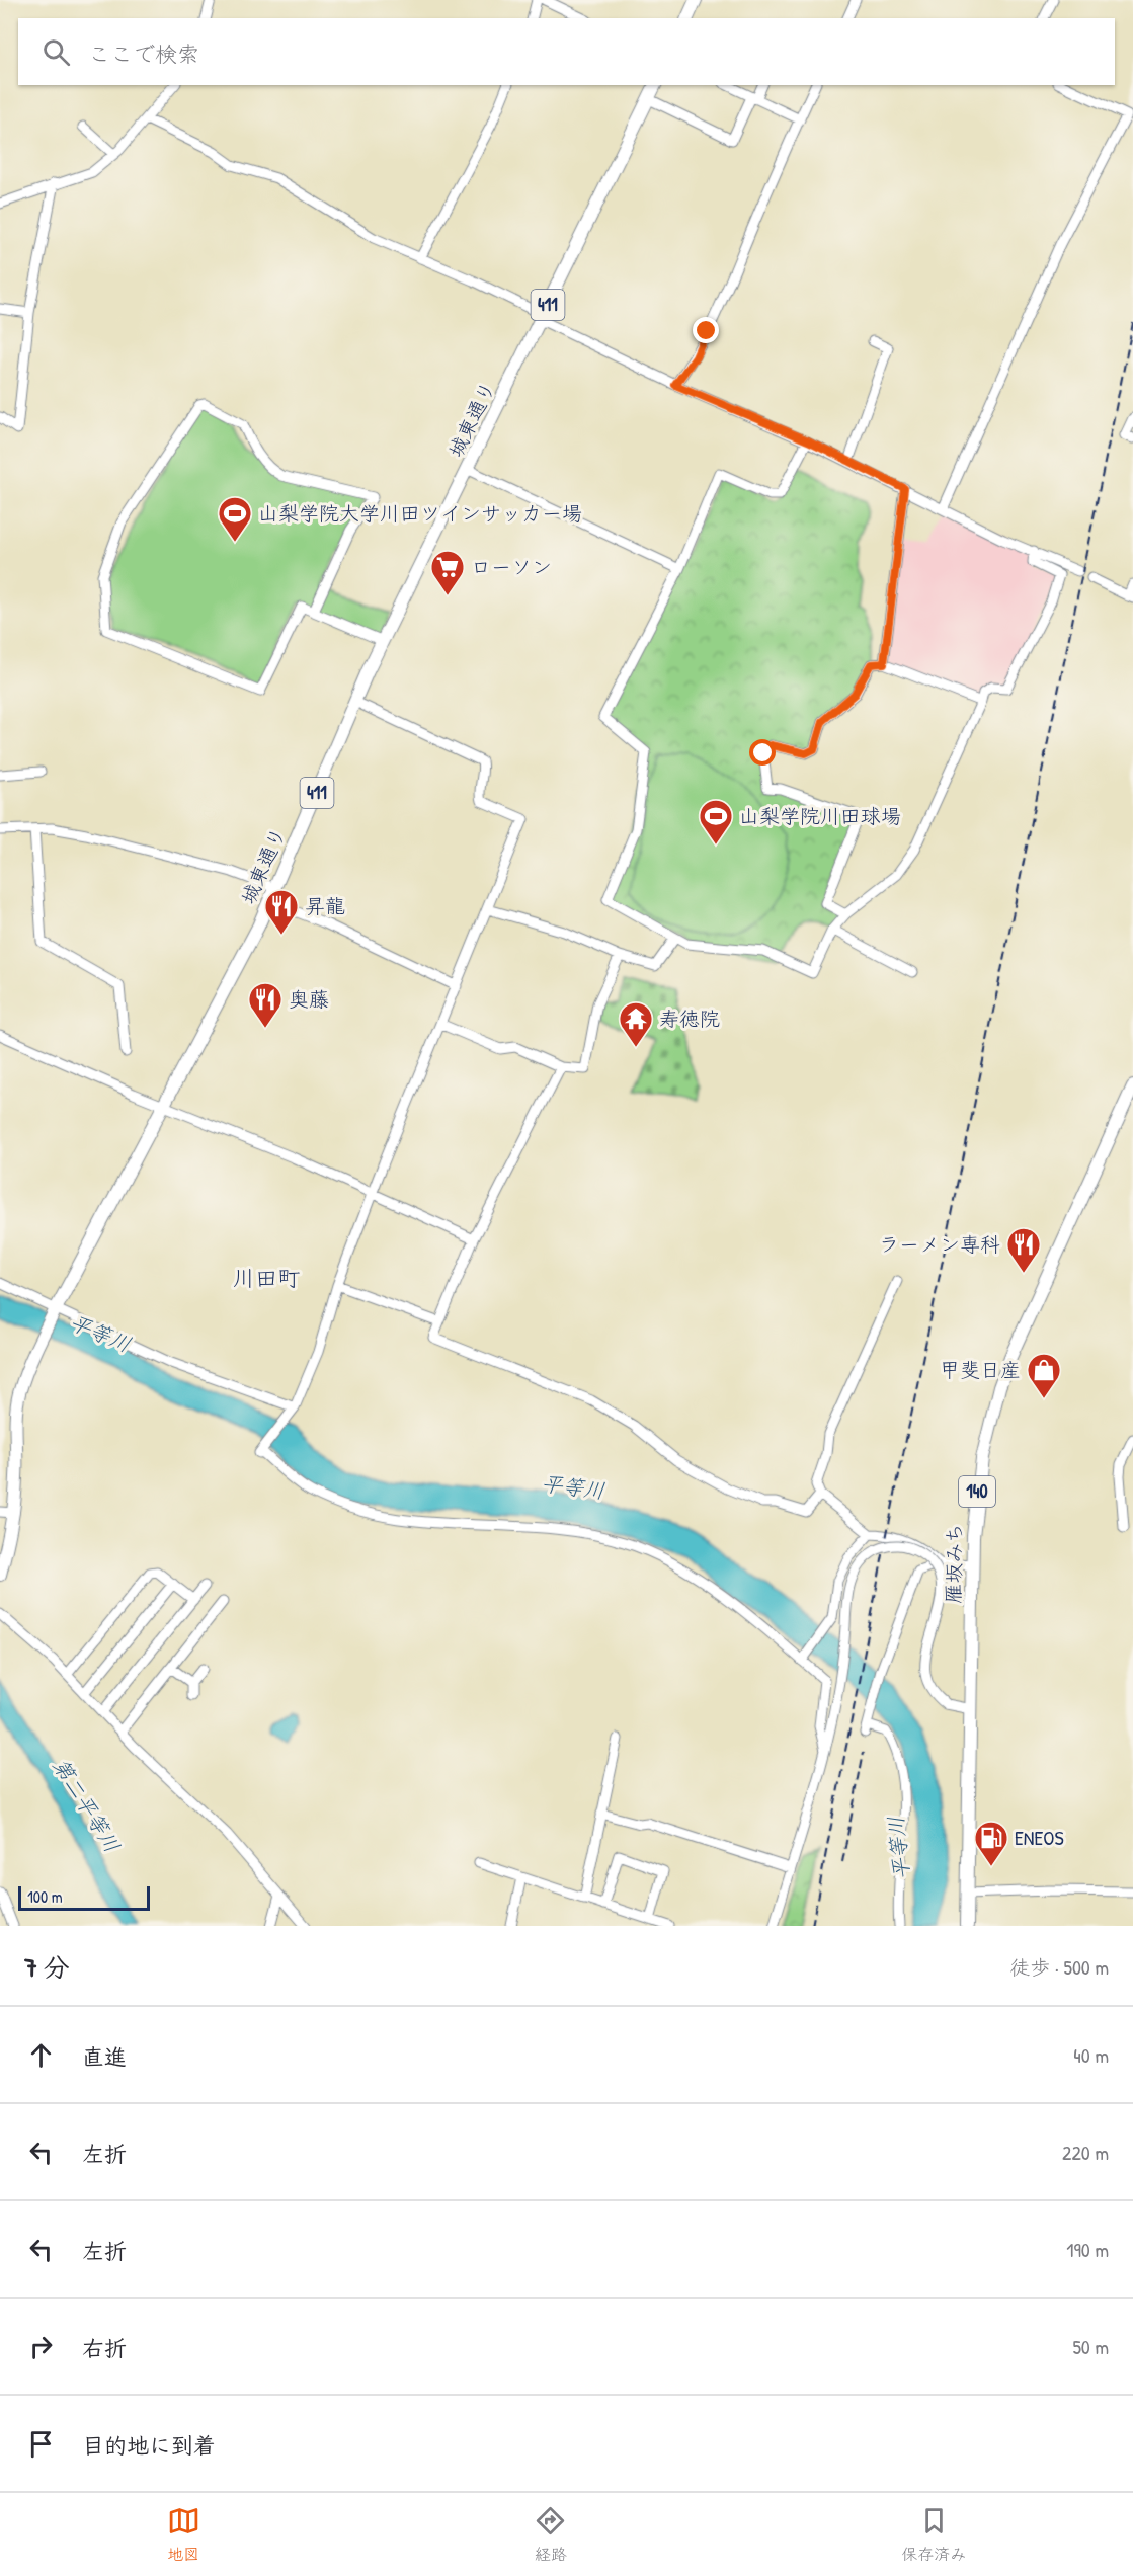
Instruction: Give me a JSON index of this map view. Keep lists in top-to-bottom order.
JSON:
{
  "streets": {
    "highway": [
      "411",
      "城東通り",
      "140",
      "雁坂みち"
    ]
  },
  "districts": ["川田町"],
  "water": ["平等川", "第二平等川"],
  "places": {
    "sports": ["山梨学院大学川田ツインサッカー場", "山梨学院川田球場"],
    "supermarket": ["ローソン"],
    "restaurant": ["昇龍", "奥藤", "ラーメン専科"],
    "temple": ["寿徳院"],
    "shop": ["甲斐日産"],
    "fuel station": ["ENEOS"]
  },
  "scale_bar": "100 m",
  "page": {
    "search": "ここで検索",
    "scale": "100 m",
    "heading": ["7 分", "徒歩 · 500 m"],
    "list": [
      ["直進", "40 m"],
      ["左折", "220 m"],
      ["左折", "190 m"],
      ["右折", "50 m"],
      "目的地に到着"
    ],
    "nav": ["地図", "経路", "保存済み"]
  }
}
